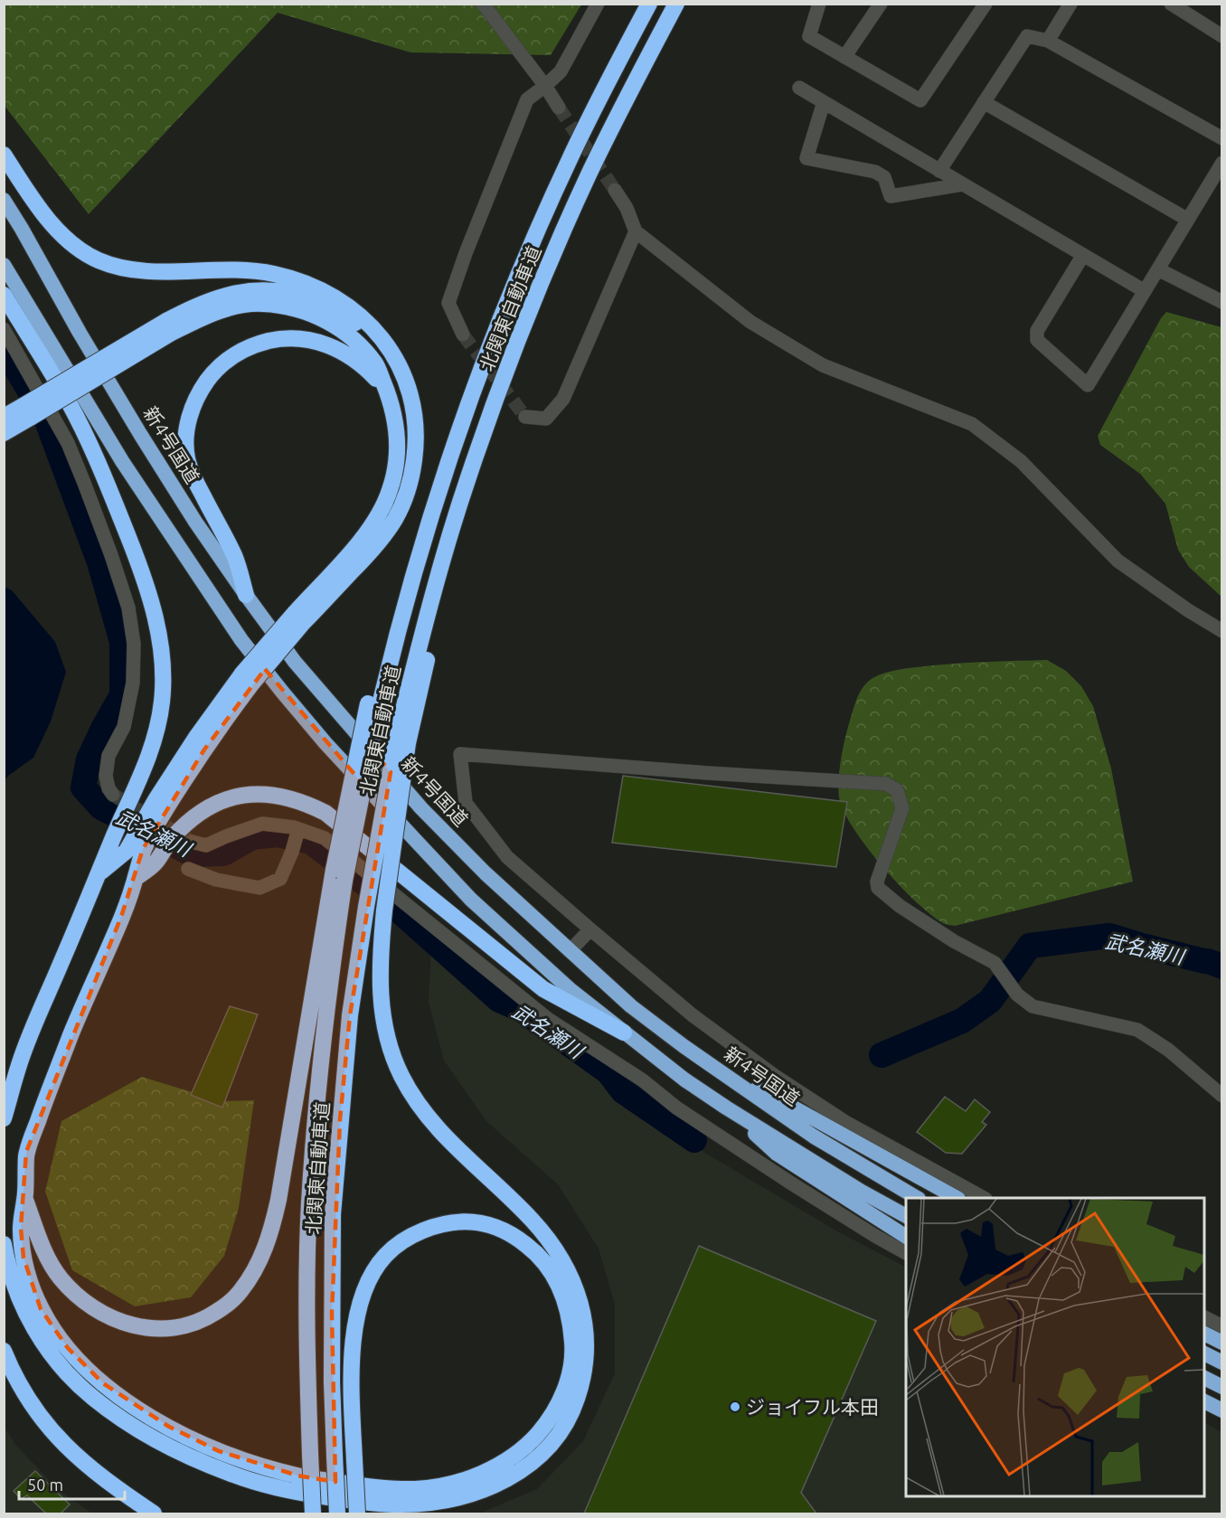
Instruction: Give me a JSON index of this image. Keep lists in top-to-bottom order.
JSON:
{
  "streets": {
    "highway": ["北関東自動車道", "新4号国道"]
  },
  "water": ["武名瀬川"],
  "places": ["ジョイフル本田"],
  "scale_bar": "50 m"
}
